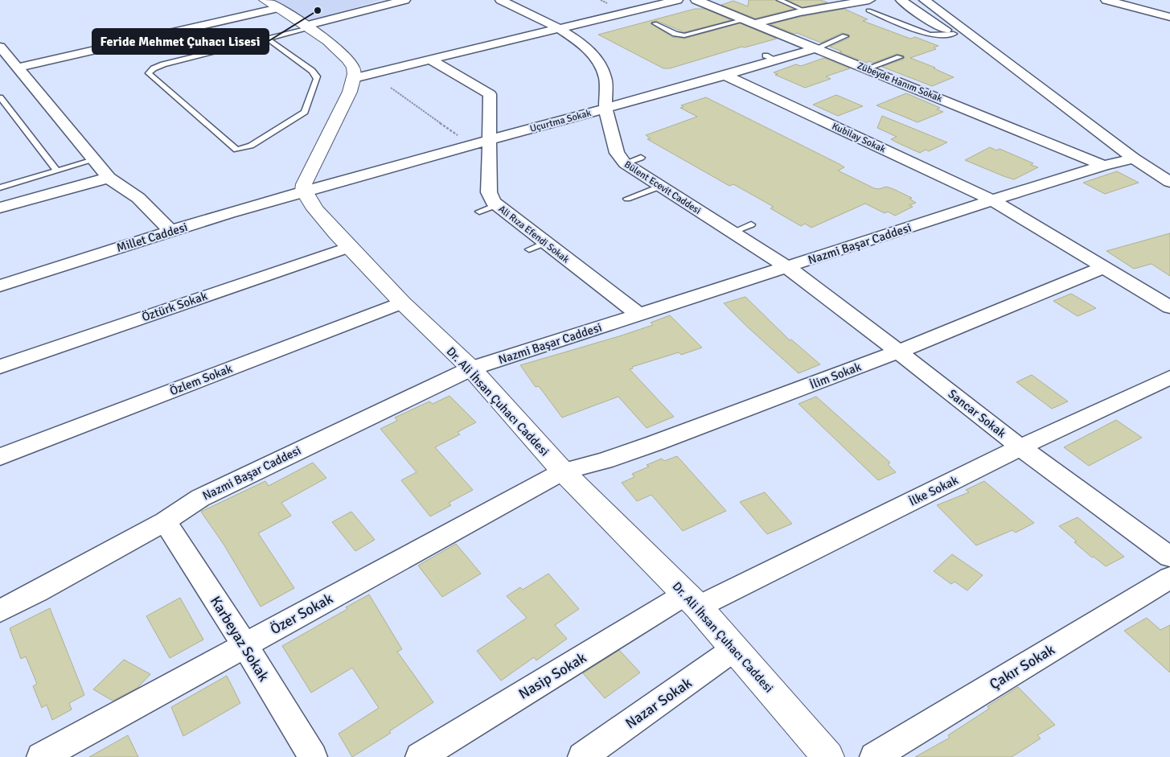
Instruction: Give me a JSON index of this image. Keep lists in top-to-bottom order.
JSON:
{
  "streets": {
    "street": [
      "Zübeyde Hanım Sokak",
      "Uçurtma Sokak",
      "Kubilay Sokak",
      "Bülent Ecevit Caddesi",
      "Ali Rıza Efendi Sokak",
      "Millet Caddesi",
      "Nazmi Başar Caddesi",
      "Öztürk Sokak",
      "İlim Sokak",
      "Özlem Sokak",
      "Dr. Ali İhsan Çuhacı Caddesi",
      "Sancar Sokak",
      "İlke Sokak",
      "Özer Sokak",
      "Karbeyaz Sokak",
      "Çakır Sokak",
      "Nasip Sokak",
      "Nazar Sokak"
    ]
  },
  "crossings": [
    ["Zübeyde Hanım Sokak", "Uçurtma Sokak"],
    ["Zübeyde Hanım Sokak", "Nazmi Başar Caddesi"],
    ["Uçurtma Sokak", "Kubilay Sokak"],
    ["Uçurtma Sokak", "Bülent Ecevit Caddesi"],
    ["Uçurtma Sokak", "Ali Rıza Efendi Sokak"],
    ["Uçurtma Sokak", "Millet Caddesi"],
    ["Uçurtma Sokak", "Dr. Ali İhsan Çuhacı Caddesi"],
    ["Kubilay Sokak", "Nazmi Başar Caddesi"],
    ["Kubilay Sokak", "İlim Sokak"],
    ["Bülent Ecevit Caddesi", "Nazmi Başar Caddesi"],
    ["Bülent Ecevit Caddesi", "Sancar Sokak"],
    ["Ali Rıza Efendi Sokak", "Nazmi Başar Caddesi"],
    ["Millet Caddesi", "Dr. Ali İhsan Çuhacı Caddesi"],
    ["Nazmi Başar Caddesi", "Dr. Ali İhsan Çuhacı Caddesi"],
    ["Nazmi Başar Caddesi", "Sancar Sokak"],
    ["Nazmi Başar Caddesi", "Karbeyaz Sokak"],
    ["Öztürk Sokak", "Dr. Ali İhsan Çuhacı Caddesi"],
    ["İlim Sokak", "Dr. Ali İhsan Çuhacı Caddesi"],
    ["İlim Sokak", "Sancar Sokak"],
    ["İlim Sokak", "Özer Sokak"],
    ["Özlem Sokak", "Dr. Ali İhsan Çuhacı Caddesi"],
    ["Dr. Ali İhsan Çuhacı Caddesi", "İlke Sokak"],
    ["Dr. Ali İhsan Çuhacı Caddesi", "Özer Sokak"],
    ["Dr. Ali İhsan Çuhacı Caddesi", "Nasip Sokak"],
    ["Dr. Ali İhsan Çuhacı Caddesi", "Nazar Sokak"],
    ["Sancar Sokak", "İlke Sokak"],
    ["İlke Sokak", "Nasip Sokak"],
    ["Özer Sokak", "Karbeyaz Sokak"]
  ],
  "places": ["Feride Mehmet Çuhacı Lisesi"]
}
